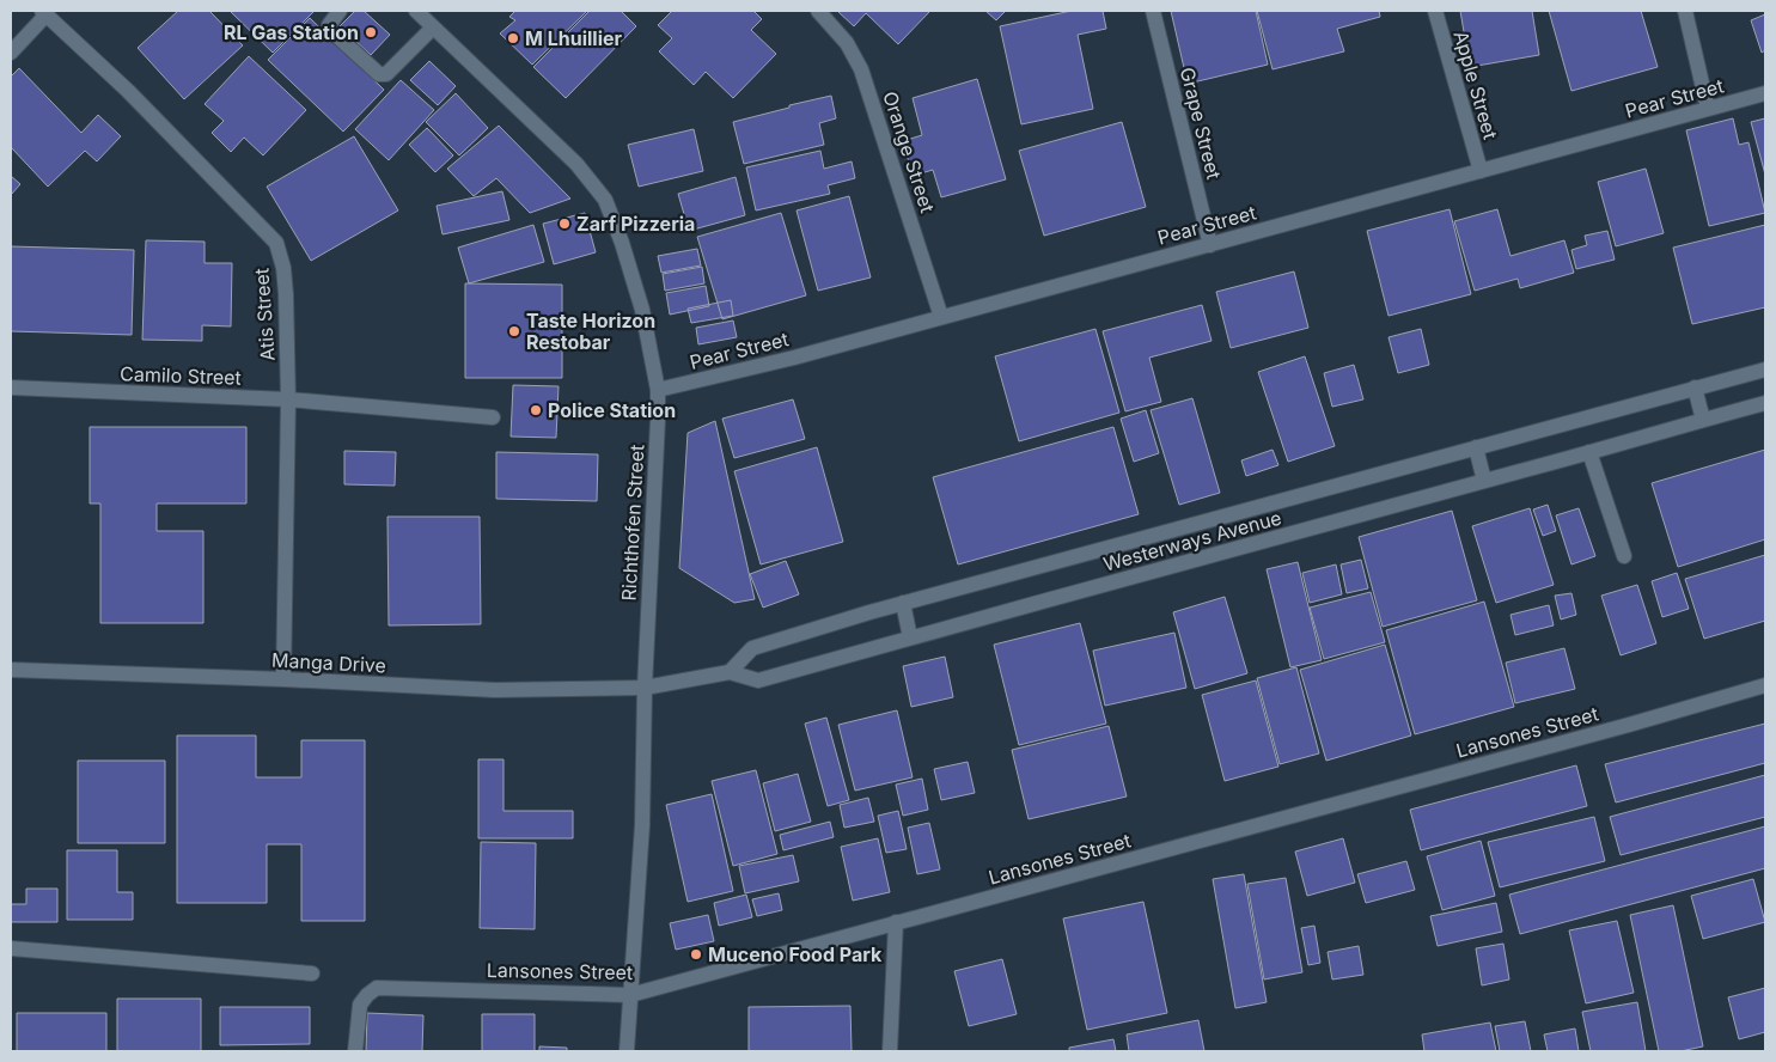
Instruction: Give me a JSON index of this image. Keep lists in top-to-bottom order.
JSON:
{
  "streets": {
    "street": [
      "Apple Street",
      "Pear Street",
      "Grape Street",
      "Orange Street",
      "Atis Street",
      "Camilo Street",
      "Richthofen Street",
      "Westerways Avenue",
      "Manga Drive",
      "Lansones Street"
    ]
  },
  "crossings": [
    ["Apple Street", "Pear Street"],
    ["Pear Street", "Grape Street"],
    ["Pear Street", "Orange Street"],
    ["Pear Street", "Richthofen Street"],
    ["Atis Street", "Camilo Street"],
    ["Atis Street", "Manga Drive"],
    ["Richthofen Street", "Westerways Avenue"],
    ["Richthofen Street", "Manga Drive"],
    ["Richthofen Street", "Lansones Street"],
    ["Westerways Avenue", "Manga Drive"]
  ],
  "places": [
    "RL Gas Station",
    "M Lhuillier",
    "Zarf Pizzeria",
    "Taste Horizon Restobar",
    "Police Station",
    "Muceno Food Park"
  ]
}
